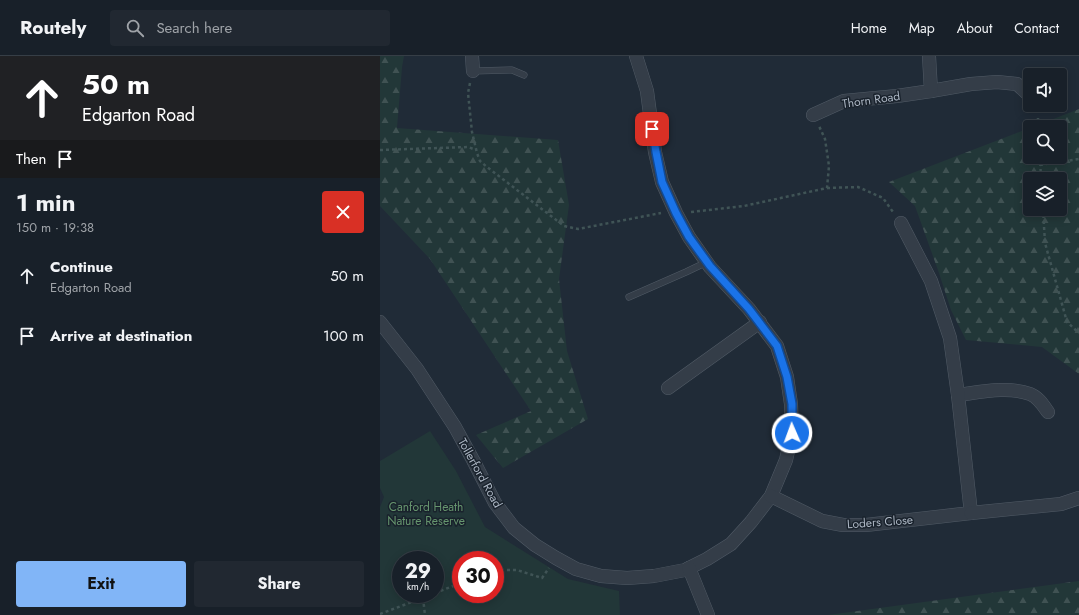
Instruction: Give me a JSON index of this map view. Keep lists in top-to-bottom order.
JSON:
{
  "streets": {
    "street": ["Thorn Road", "Tollerford Road", "Loders Close"]
  },
  "crossings": [
    ["Tollerford Road", "Loders Close"]
  ],
  "parks": ["Canford Heath Nature Reserve"],
  "page": {
    "header": "Routely",
    "search": "Search here",
    "nav": [
      "Home",
      "Map",
      "About",
      "Contact"
    ],
    "turn": ["50 m", "Edgarton Road"],
    "then": "Then",
    "heading": ["1 min", "150 m · 19:38"],
    "list": [
      {
        "name": "Continue",
        "note": "Edgarton Road",
        "value": "50 m"
      },
      {
        "name": "Arrive at destination",
        "value": "100 m"
      }
    ],
    "speed": "29 km/h",
    "limit": "30",
    "buttons": ["Exit", "Share"]
  }
}
